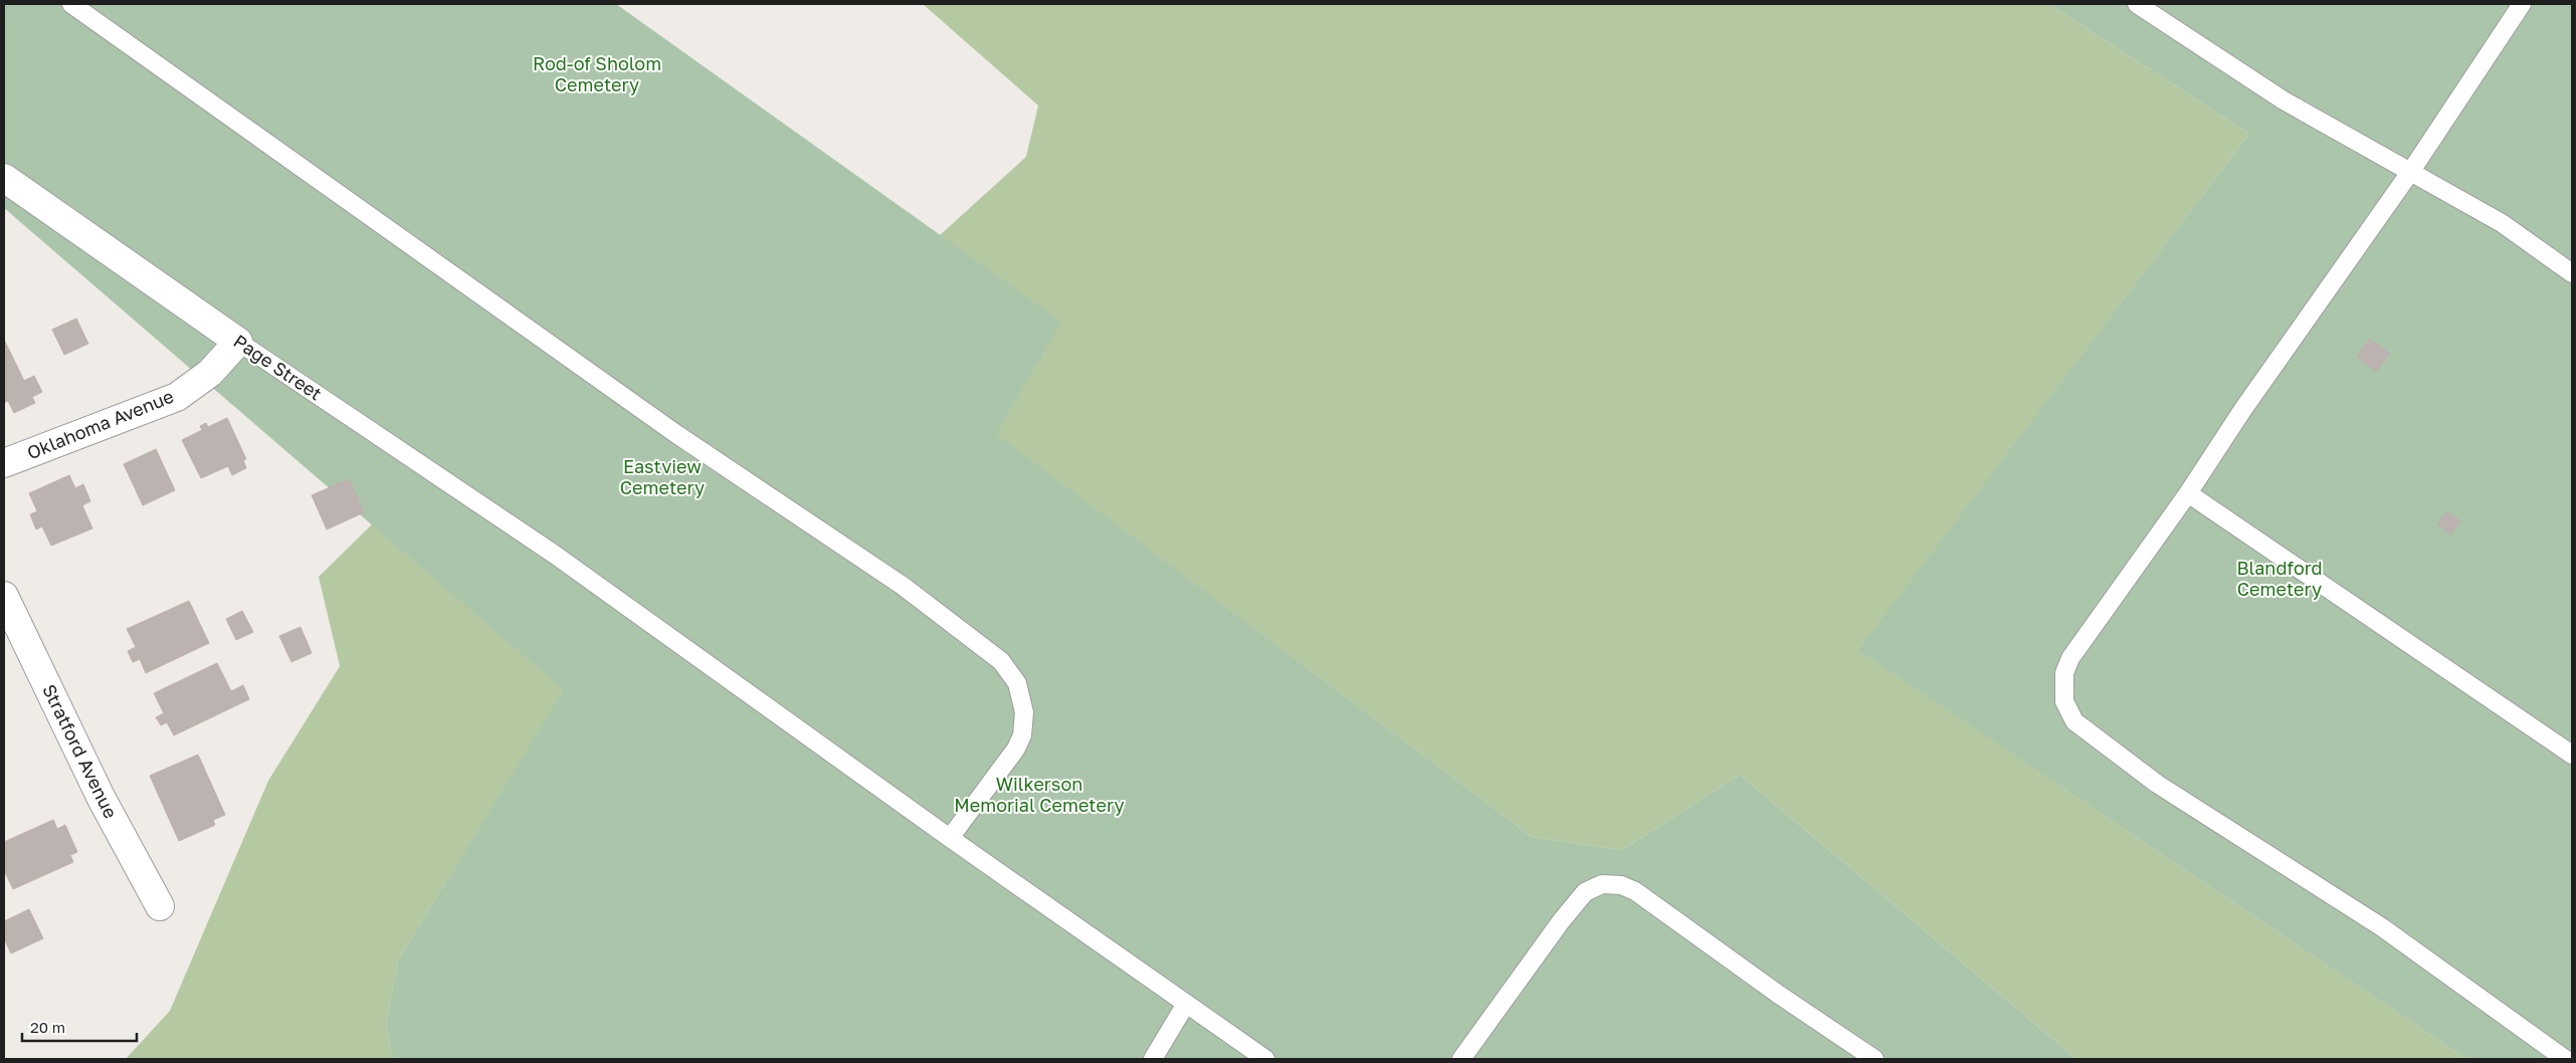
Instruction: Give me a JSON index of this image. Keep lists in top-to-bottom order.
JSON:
{
  "streets": {
    "street": ["Page Street", "Oklahoma Avenue", "Stratford Avenue"]
  },
  "crossings": [
    ["Page Street", "Oklahoma Avenue"]
  ],
  "parks": [
    "Rod-of Sholom Cemetery",
    "Eastview Cemetery",
    "Blandford Cemetery",
    "Wilkerson Memorial Cemetery"
  ],
  "scale_bar": "20 m"
}
